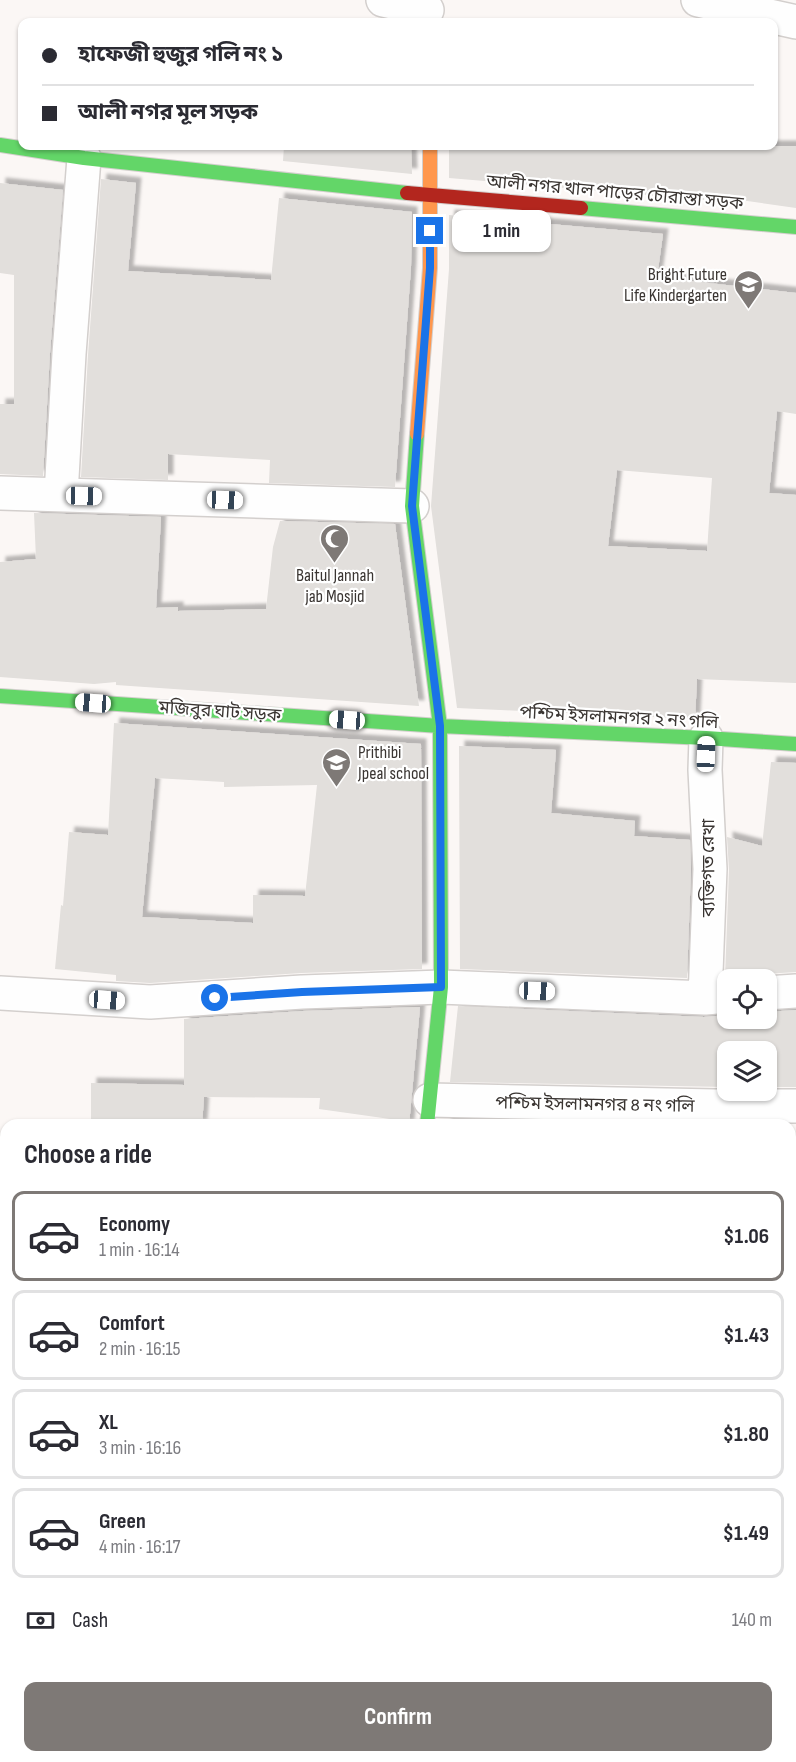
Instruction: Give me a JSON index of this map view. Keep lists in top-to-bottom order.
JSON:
{
  "streets": {
    "street": [
      "আলী নগর খাল পাড়ের চৌরাস্তা সড়ক",
      "মজিবুর ঘাট সড়ক",
      "পশ্চিম ইসলামনগর ২ নং গলি",
      "ব্যক্তিগত রেখা",
      "পশ্চিম ইসলামনগর ৪ নং গলি"
    ]
  },
  "crossings": [
    ["মজিবুর ঘাট সড়ক", "পশ্চিম ইসলামনগর ২ নং গলি"],
    ["পশ্চিম ইসলামনগর ২ নং গলি", "ব্যক্তিগত রেখা"]
  ],
  "places": {
    "school or university": ["Bright Future Life Kindergarten", "Prithibi Jpeal school"],
    "mosque": ["Baitul Jannah jab Mosjid"]
  },
  "page": {
    "banner": ["হাফেজী হুজুর গলি নং ১", "আলী নগর মূল সড়ক"],
    "bubble": "1 min",
    "heading": "Choose a ride",
    "list": [
      {
        "name": "Economy",
        "note": "1 min · 16:14",
        "value": "$1.06"
      },
      {
        "name": "Comfort",
        "note": "2 min · 16:15",
        "value": "$1.43"
      },
      {
        "name": "XL",
        "note": "3 min · 16:16",
        "value": "$1.80"
      },
      {
        "name": "Green",
        "note": "4 min · 16:17",
        "value": "$1.49"
      }
    ],
    "pay": ["Cash", "140 m"],
    "buttons": "Confirm"
  }
}
